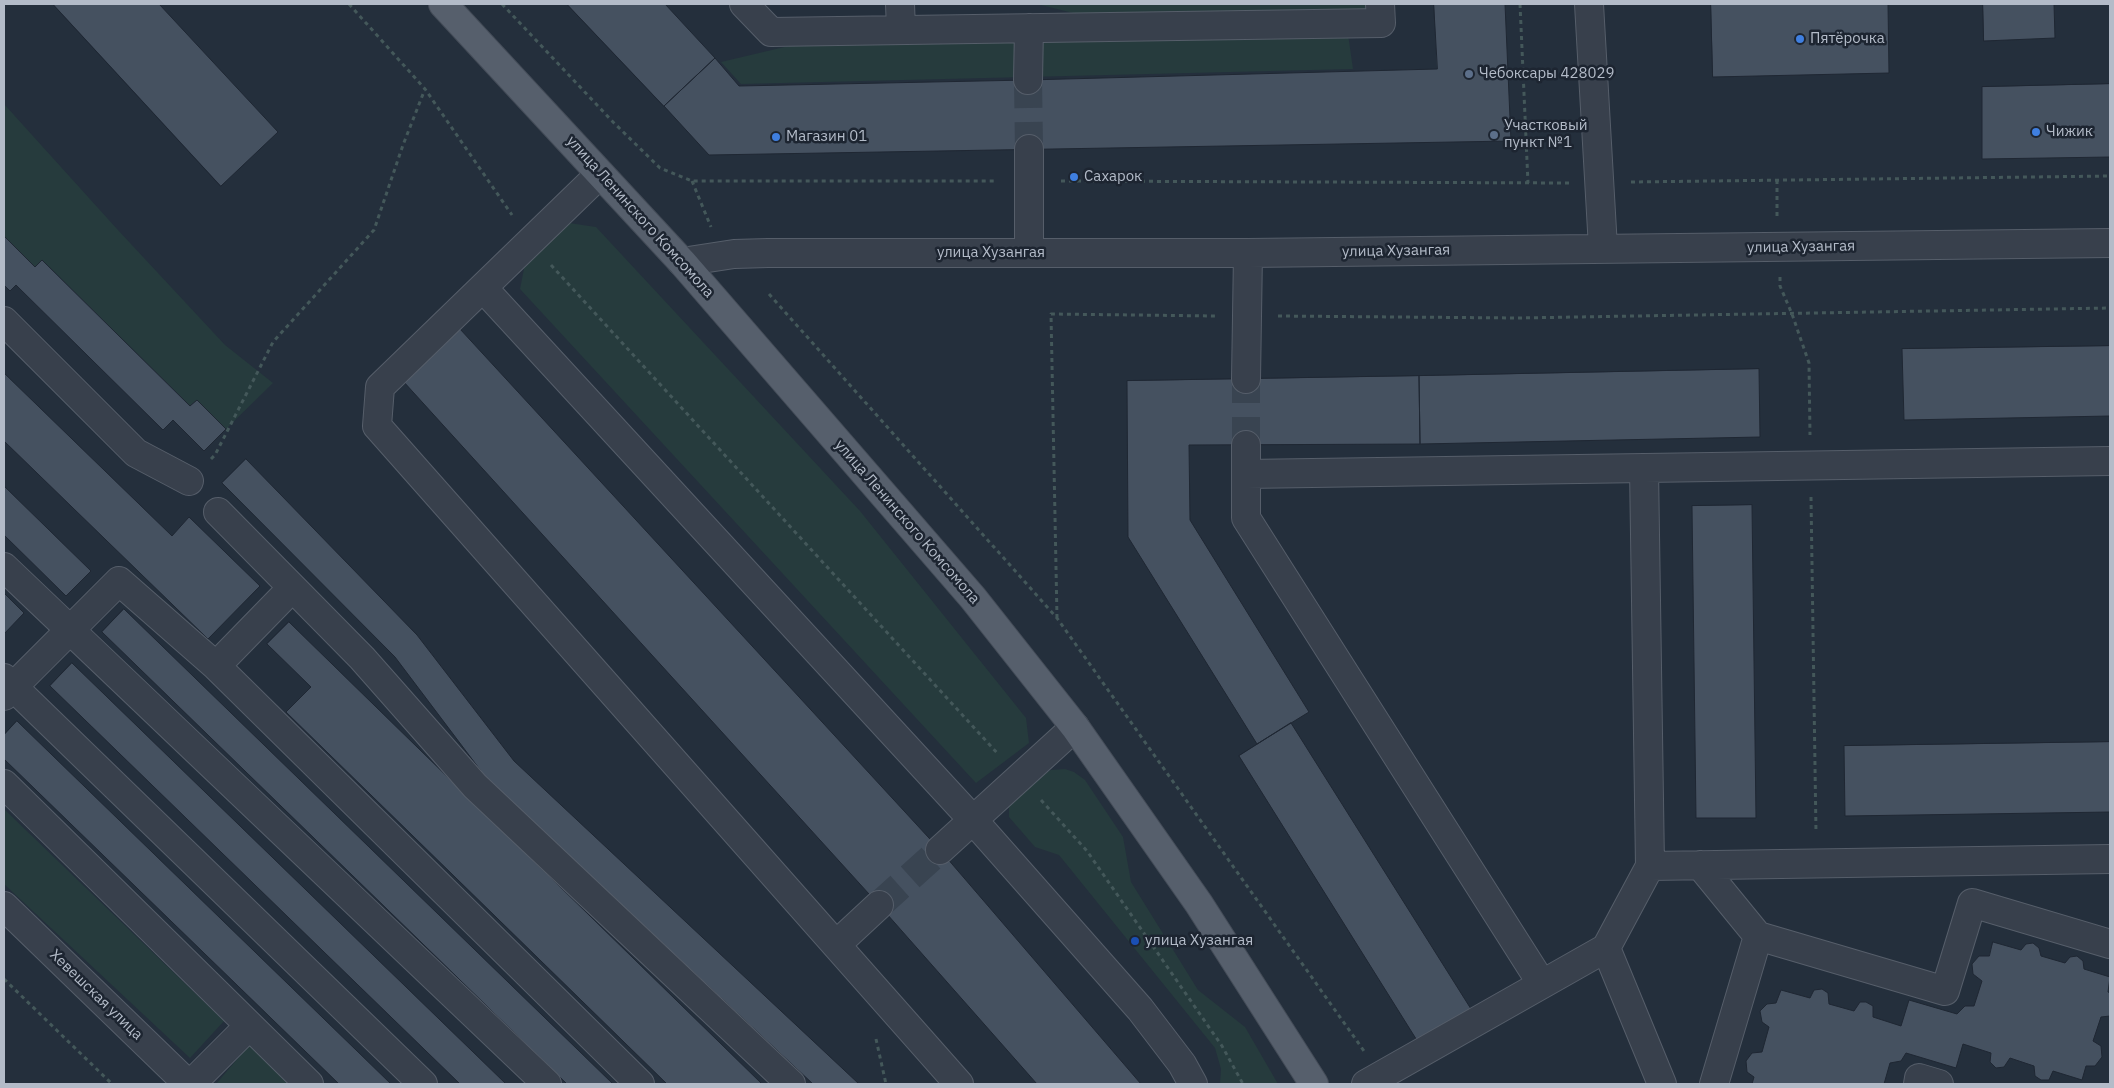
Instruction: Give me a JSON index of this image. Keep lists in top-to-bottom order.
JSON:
{
  "streets": {
    "main road": ["улица Ленинского Комсомола"],
    "street": ["улица Хузангая", "Хевешская улица"]
  },
  "crossings": [
    ["улица Ленинского Комсомола", "улица Хузангая"]
  ],
  "places": [
    "Пятёрочка",
    "Чебоксары 428029",
    "Чижик",
    "Участковый пункт №1",
    "Магазин 01",
    "Сахарок",
    "улица Хузангая"
  ]
}
